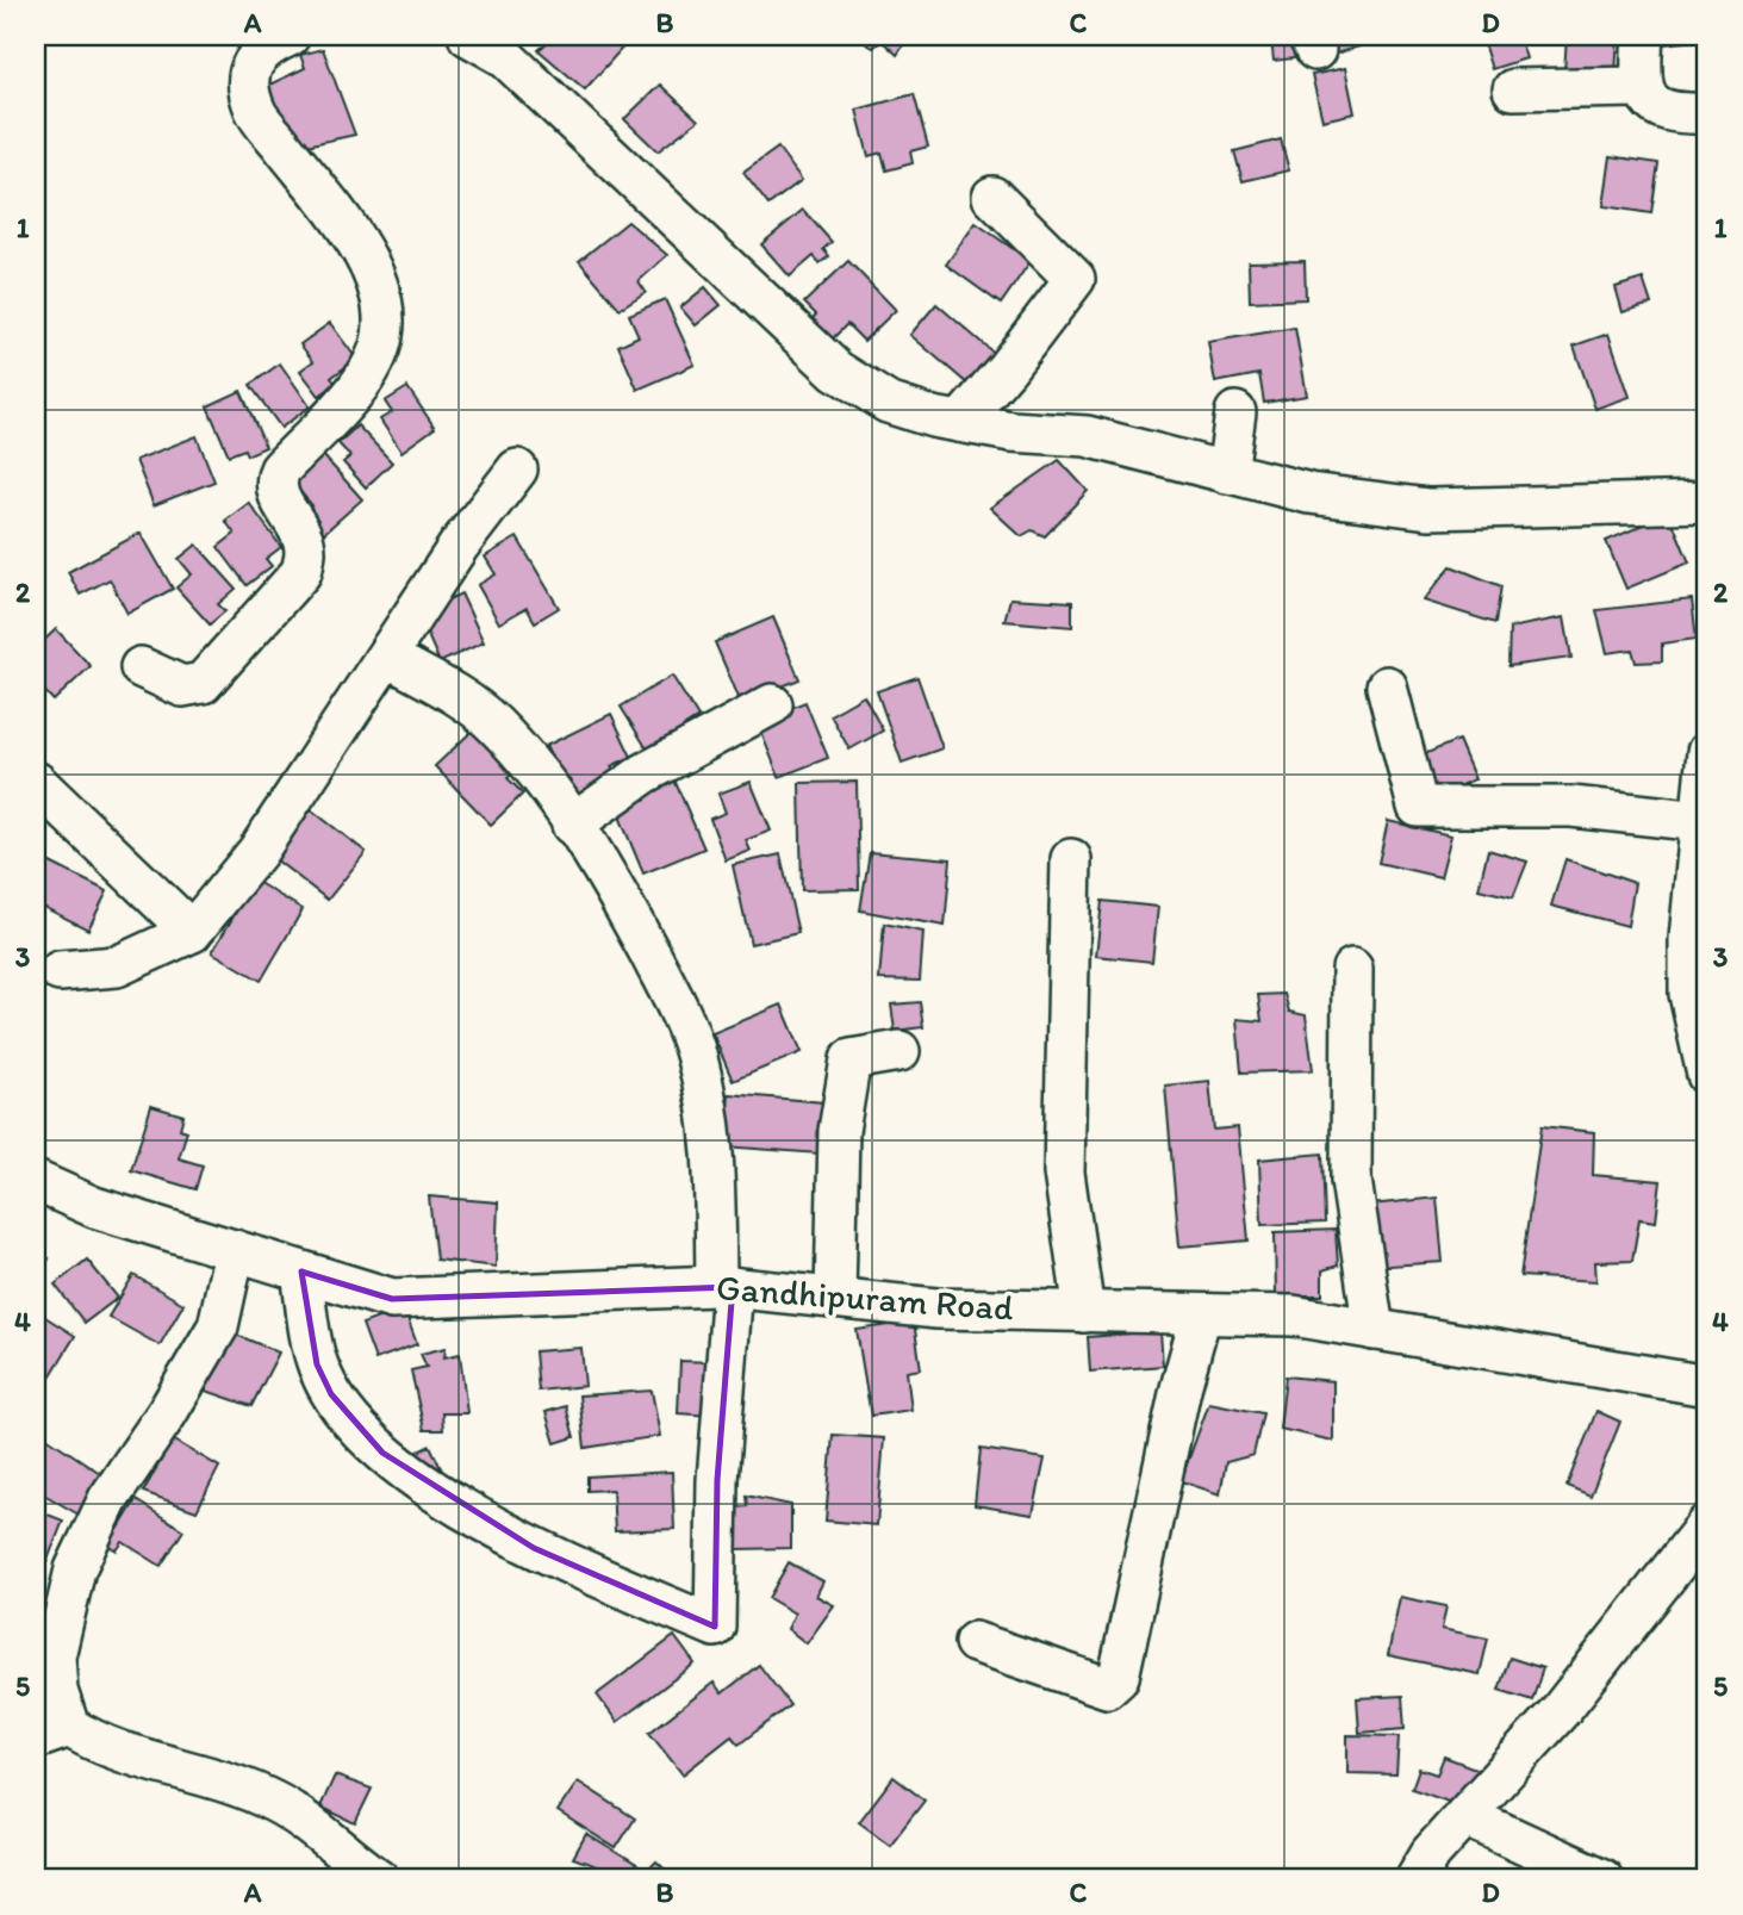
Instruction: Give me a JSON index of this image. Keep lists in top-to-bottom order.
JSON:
{
  "streets": {
    "street": ["Gandhipuram Road"]
  },
  "grid": {
    "columns": [
      "A",
      "B",
      "C",
      "D"
    ],
    "rows": [
      "1",
      "2",
      "3",
      "4",
      "5"
    ]
  }
}
